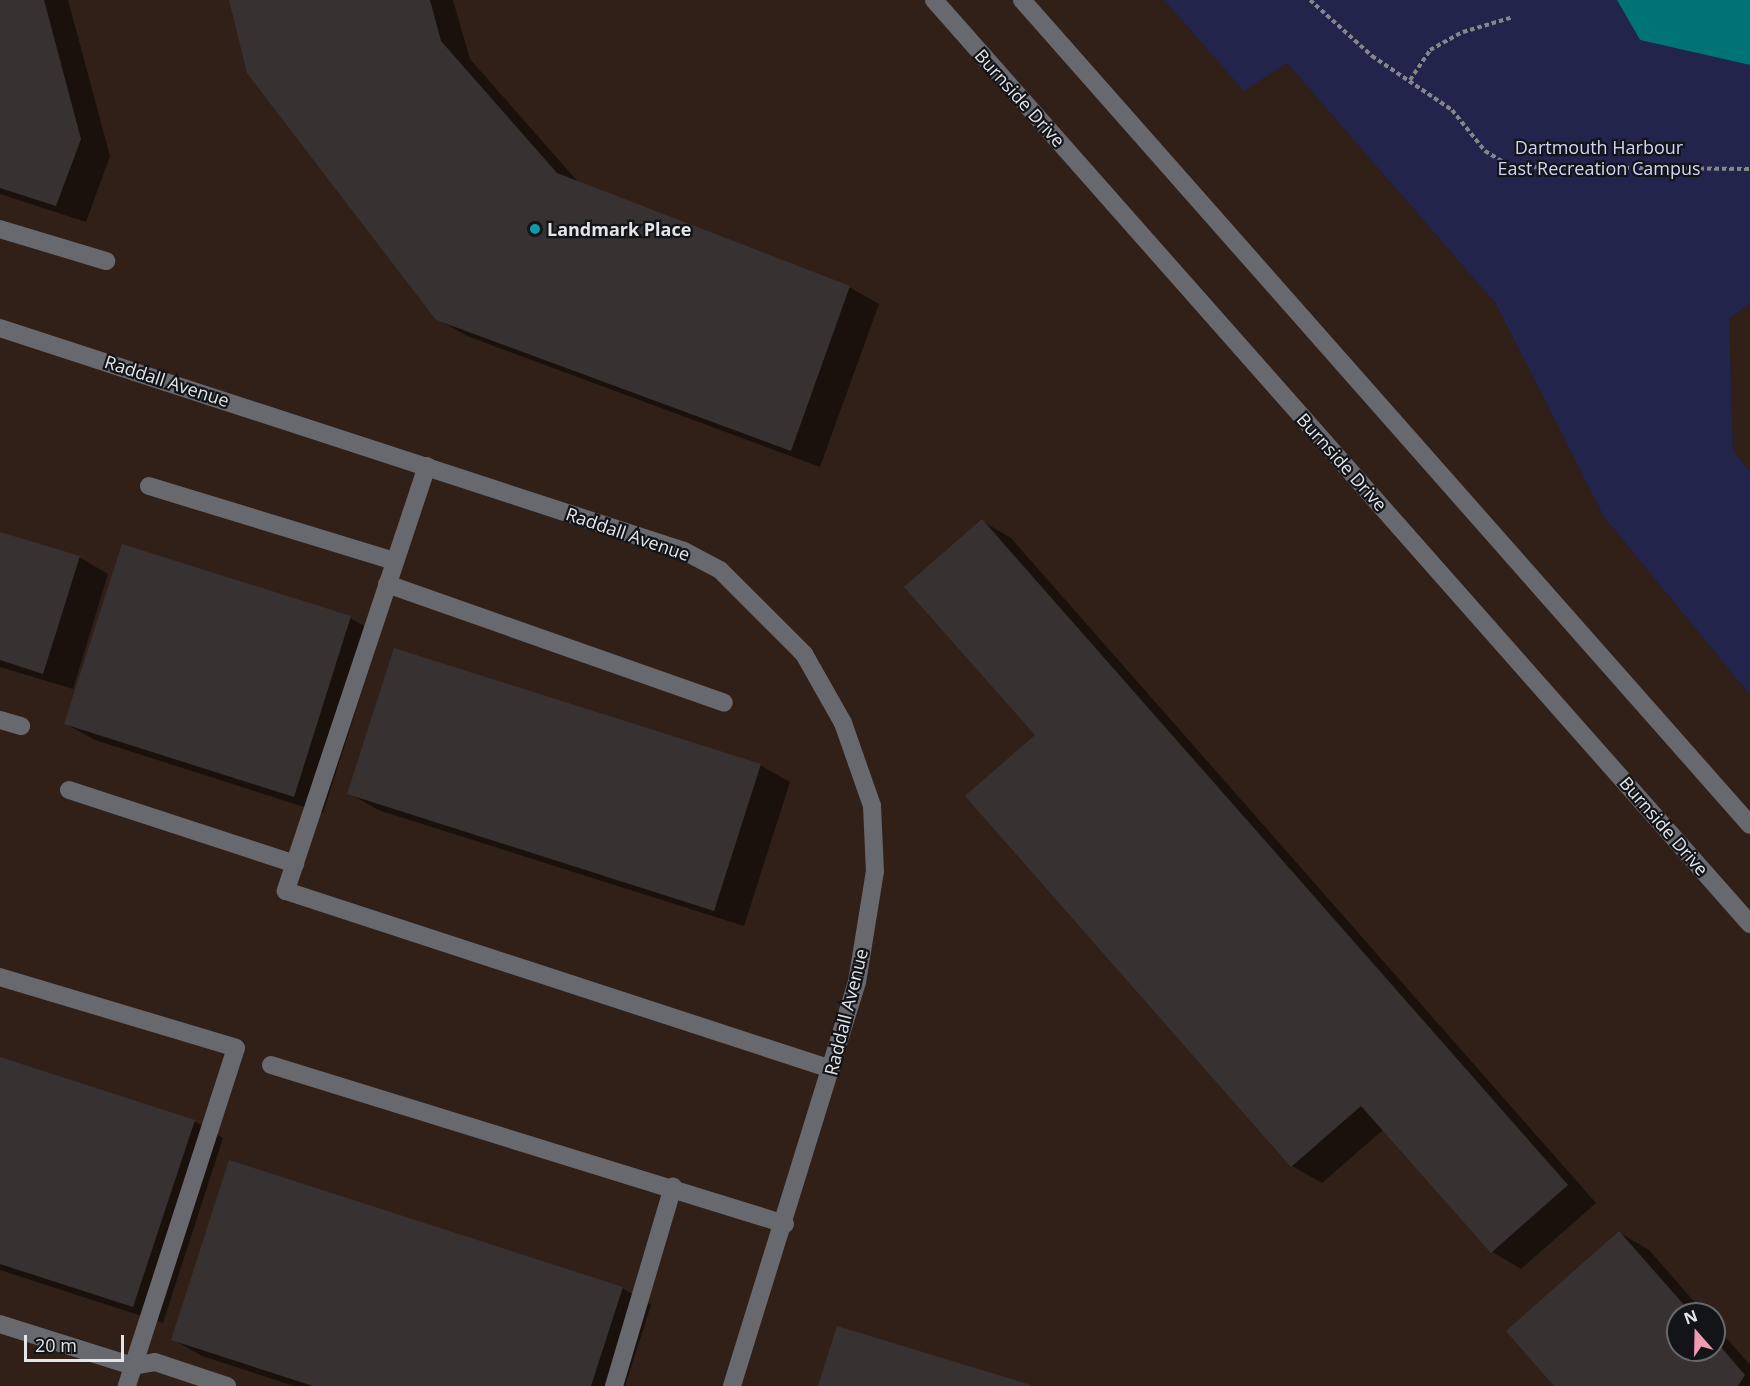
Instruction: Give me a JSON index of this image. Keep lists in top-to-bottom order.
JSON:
{
  "streets": {
    "main road": ["Burnside Drive", "Raddall Avenue"]
  },
  "parks": ["Dartmouth Harbour East Recreation Campus"],
  "places": ["Landmark Place"],
  "scale_bar": "20 m",
  "north": "top"
}
